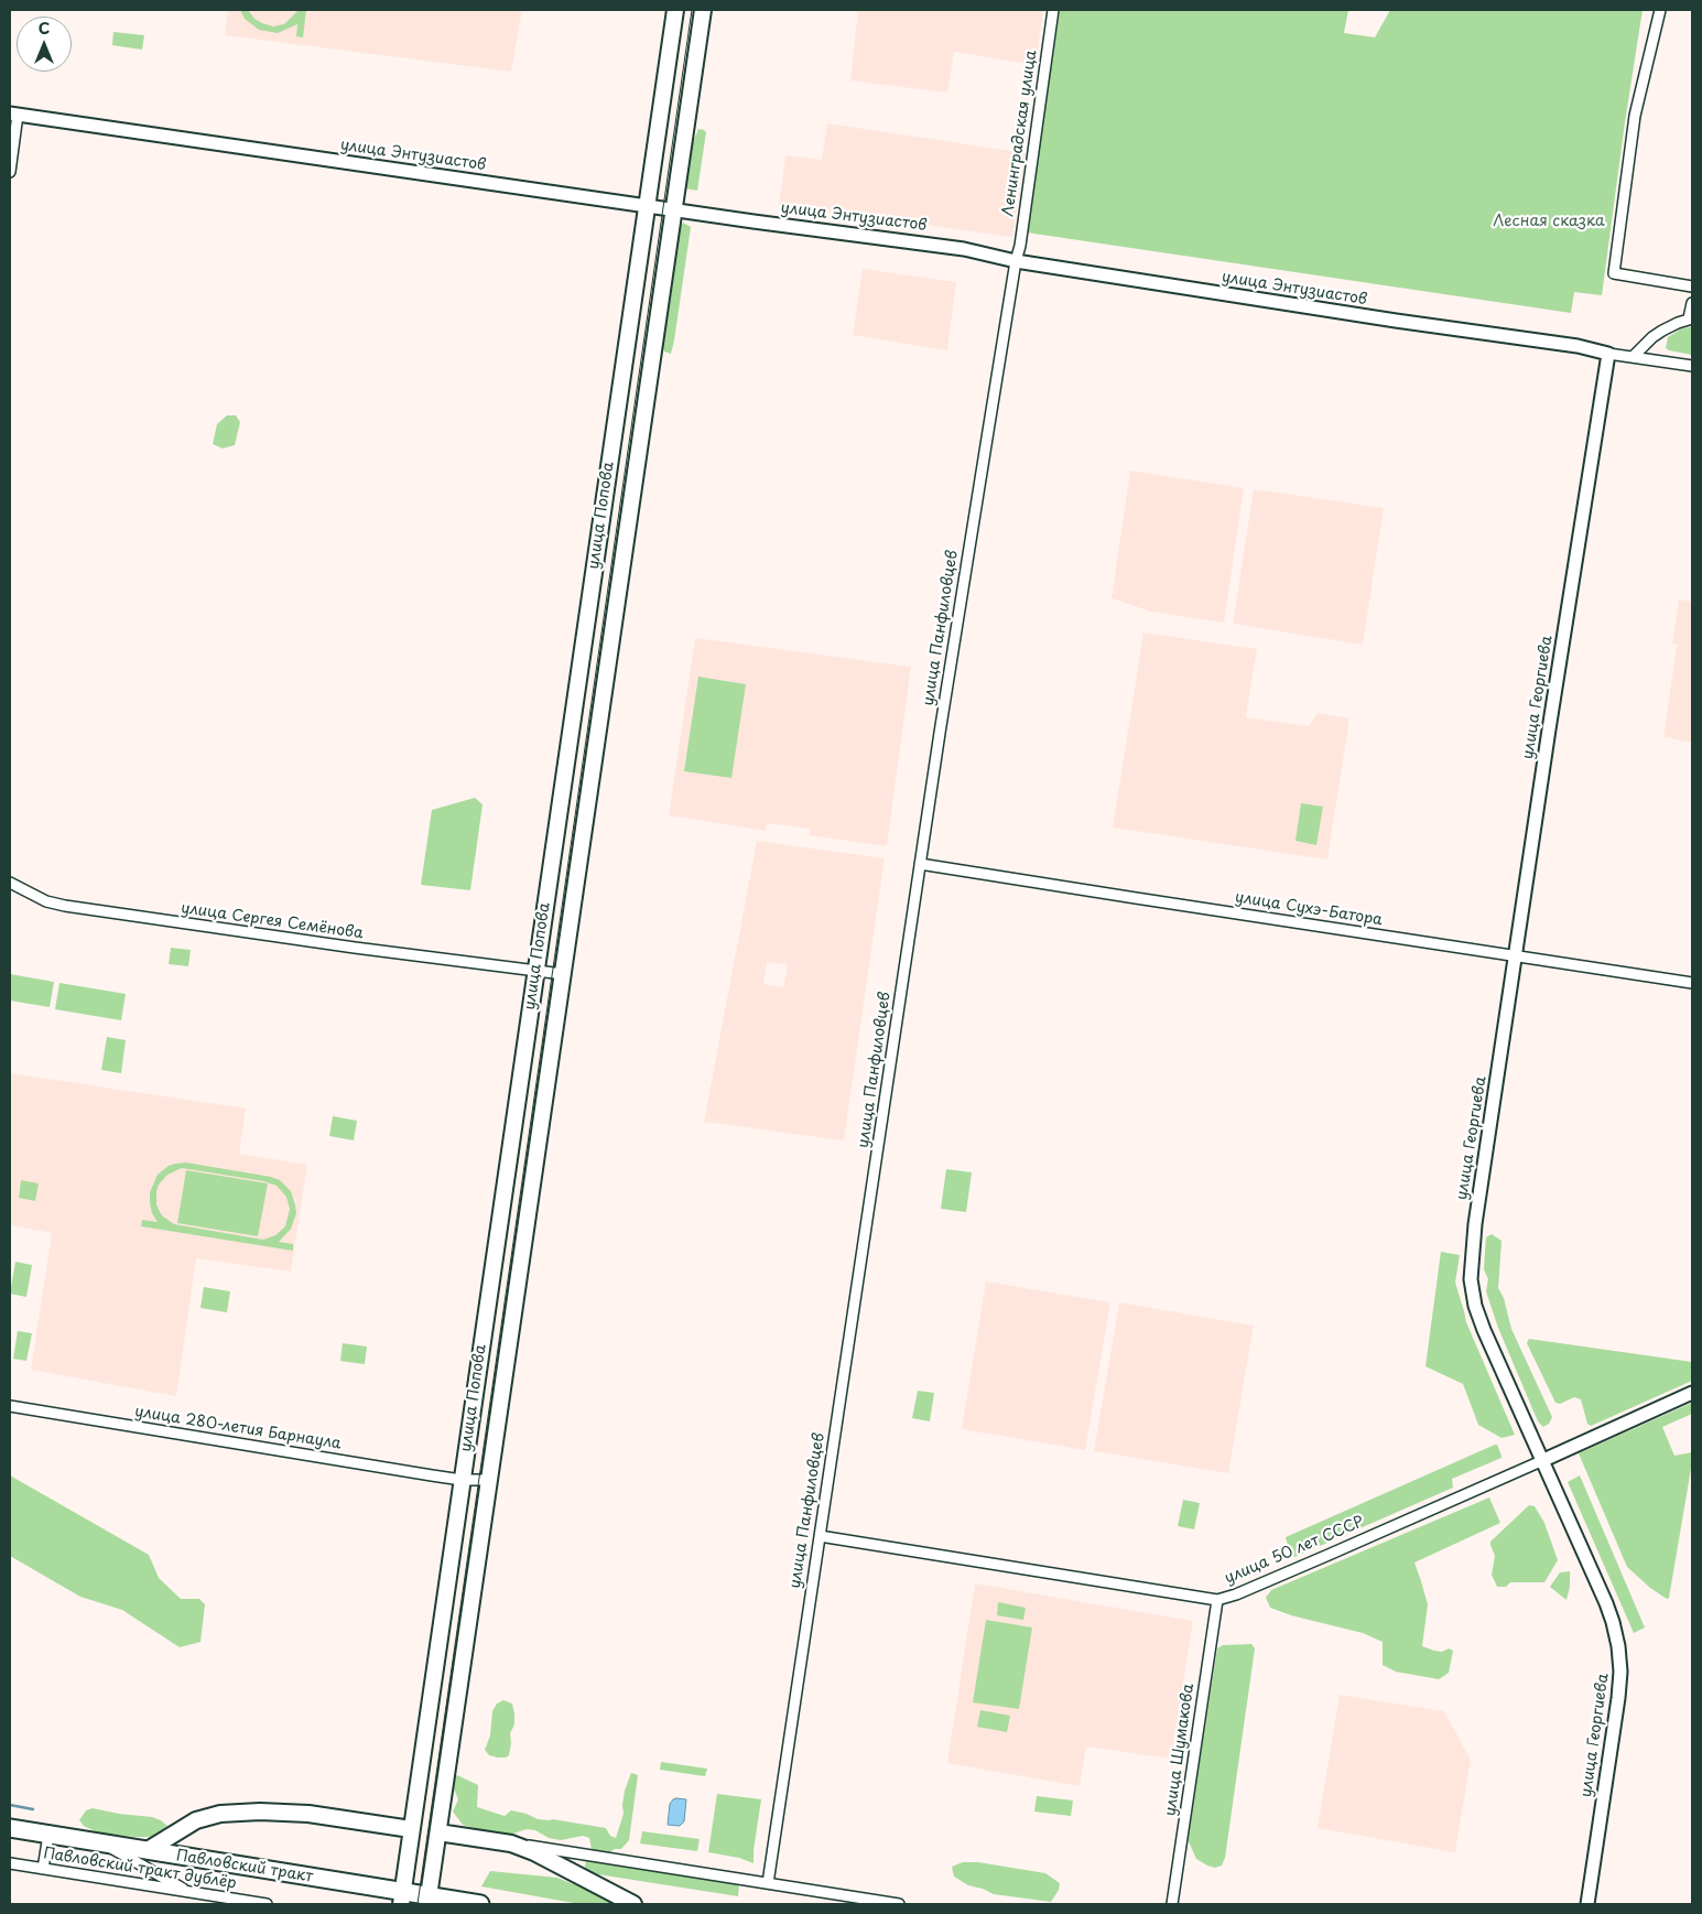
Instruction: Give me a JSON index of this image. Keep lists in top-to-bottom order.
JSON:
{
  "streets": {
    "main road": ["улица Попова", "Павловский тракт"],
    "street": [
      "Ленинградская улица",
      "улица Энтузиастов",
      "улица Панфиловцев",
      "улица Георгиева",
      "улица Сухэ-Батора",
      "улица Сергея Семёнова",
      "улица 280-летия Барнаула",
      "улица 50 лет СССР",
      "улица Шумакова",
      "Павловский тракт дублёр"
    ]
  },
  "crossings": [
    ["Ленинградская улица", "улица Энтузиастов"],
    ["Ленинградская улица", "улица Панфиловцев"],
    ["улица Энтузиастов", "улица Попова"],
    ["улица Энтузиастов", "улица Панфиловцев"],
    ["улица Энтузиастов", "улица Георгиева"],
    ["улица Попова", "улица Сергея Семёнова"],
    ["улица Попова", "улица 280-летия Барнаула"],
    ["улица Попова", "Павловский тракт"],
    ["улица Панфиловцев", "улица Сухэ-Батора"],
    ["улица Панфиловцев", "улица 50 лет СССР"],
    ["улица Георгиева", "улица Сухэ-Батора"],
    ["улица Георгиева", "улица 50 лет СССР"],
    ["улица 50 лет СССР", "улица Шумакова"]
  ],
  "parks": ["Лесная сказка"],
  "north": "top"
}
